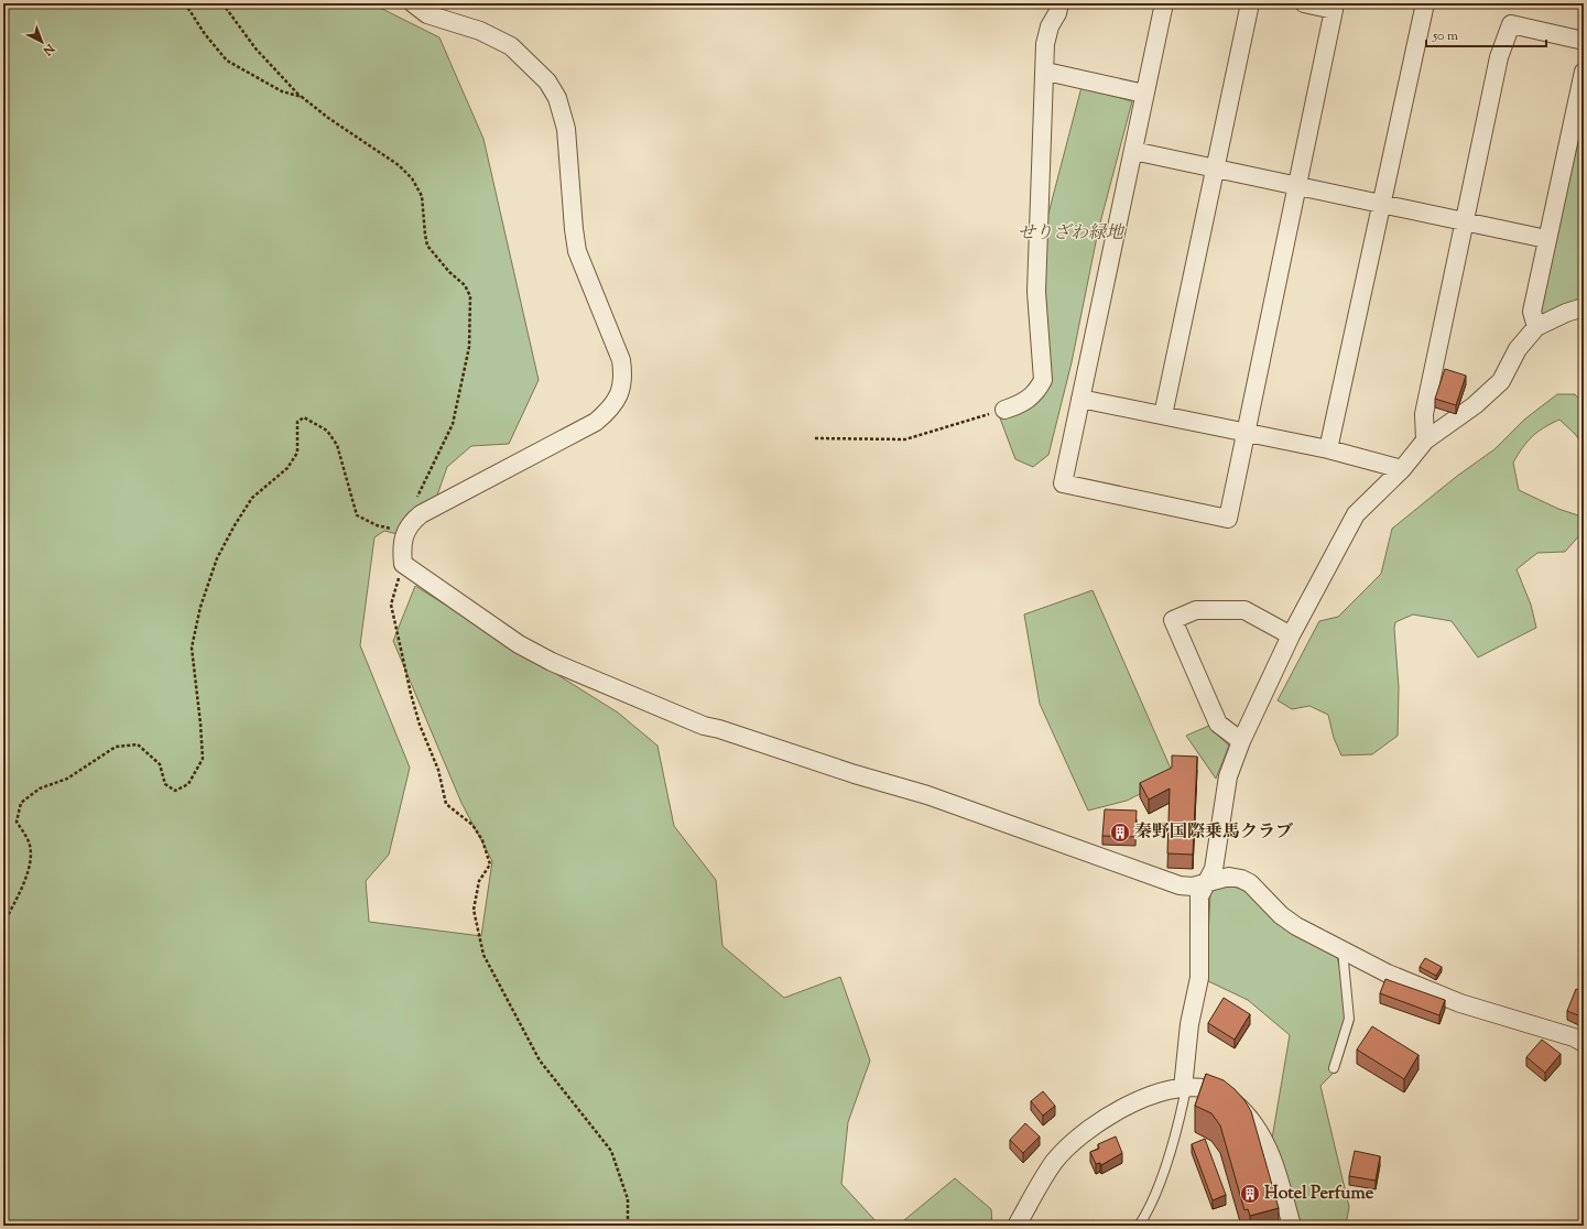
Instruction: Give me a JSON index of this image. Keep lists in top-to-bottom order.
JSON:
{
  "parks": ["せりざわ緑地"],
  "places": {
    "building": ["秦野国際乗馬クラブ", "Hotel Perfume"]
  },
  "scale_bar": "50 m",
  "north": "bottom right"
}
